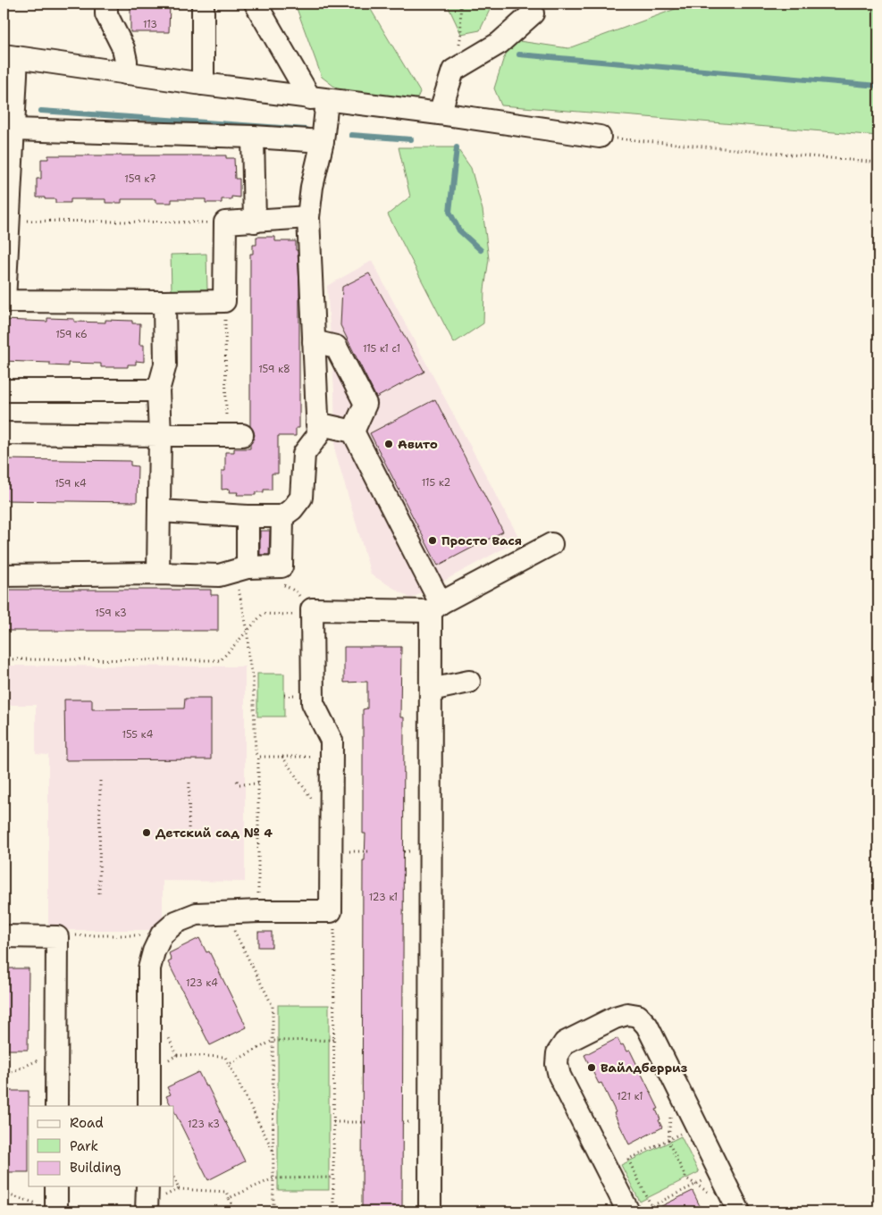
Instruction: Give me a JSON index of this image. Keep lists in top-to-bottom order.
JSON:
{
  "places": [
    "Авито",
    "Просто Вася",
    "Детский сад № 4",
    "Вайлдберриз"
  ],
  "house_numbers": [
    "113",
    "159 к7",
    "159 к6",
    "115 к1 с1",
    "159 к8",
    "115 к2",
    "159 к4",
    "159 к3",
    "155 к4",
    "123 к1",
    "123 к4",
    "121 к1",
    "123 к3"
  ],
  "legend": ["Road", "Park", "Building"]
}
